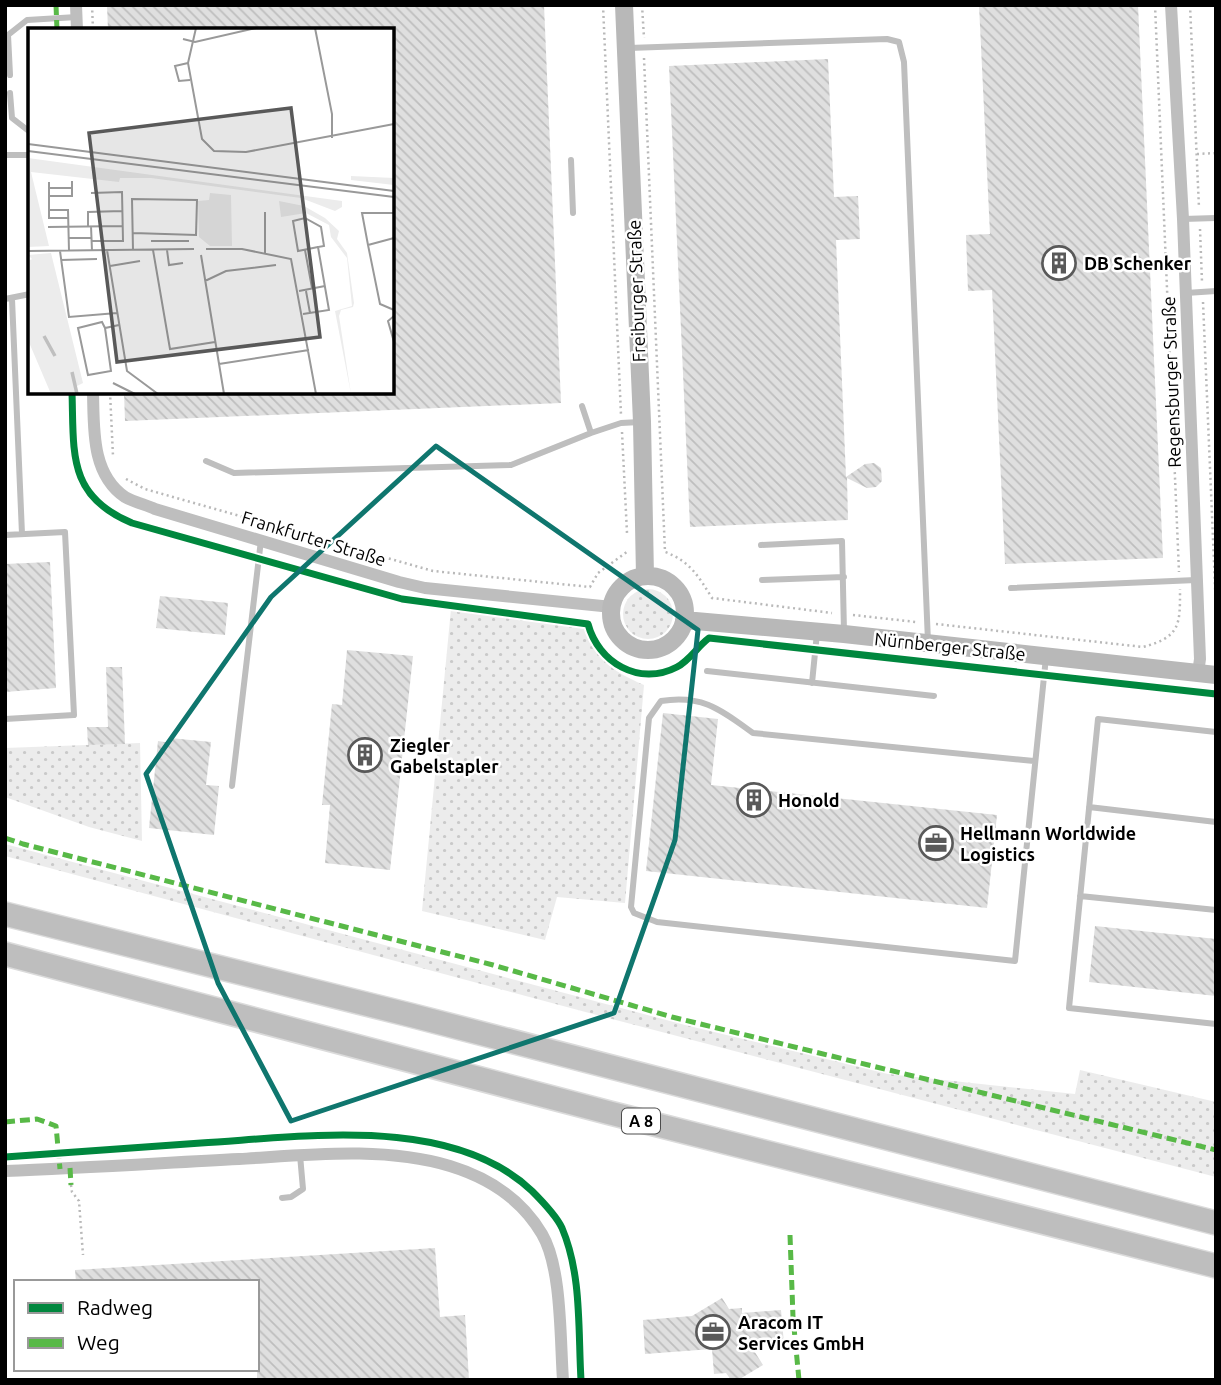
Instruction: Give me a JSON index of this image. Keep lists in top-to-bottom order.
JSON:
{
  "streets": {
    "highway": ["A 8"],
    "street": [
      "Freiburger Straße",
      "Regensburger Straße",
      "Frankfurter Straße",
      "Nürnberger Straße"
    ]
  },
  "crossings": [
    ["Freiburger Straße", "Frankfurter Straße"],
    ["Freiburger Straße", "Nürnberger Straße"],
    ["Regensburger Straße", "Nürnberger Straße"],
    ["Frankfurter Straße", "Nürnberger Straße"]
  ],
  "places": {
    "building": ["DB Schenker", "Ziegler Gabelstapler", "Honold"],
    "office": ["Hellmann Worldwide Logistics", "Aracom IT Services GmbH"]
  },
  "legend": ["Radweg", "Weg"]
}
